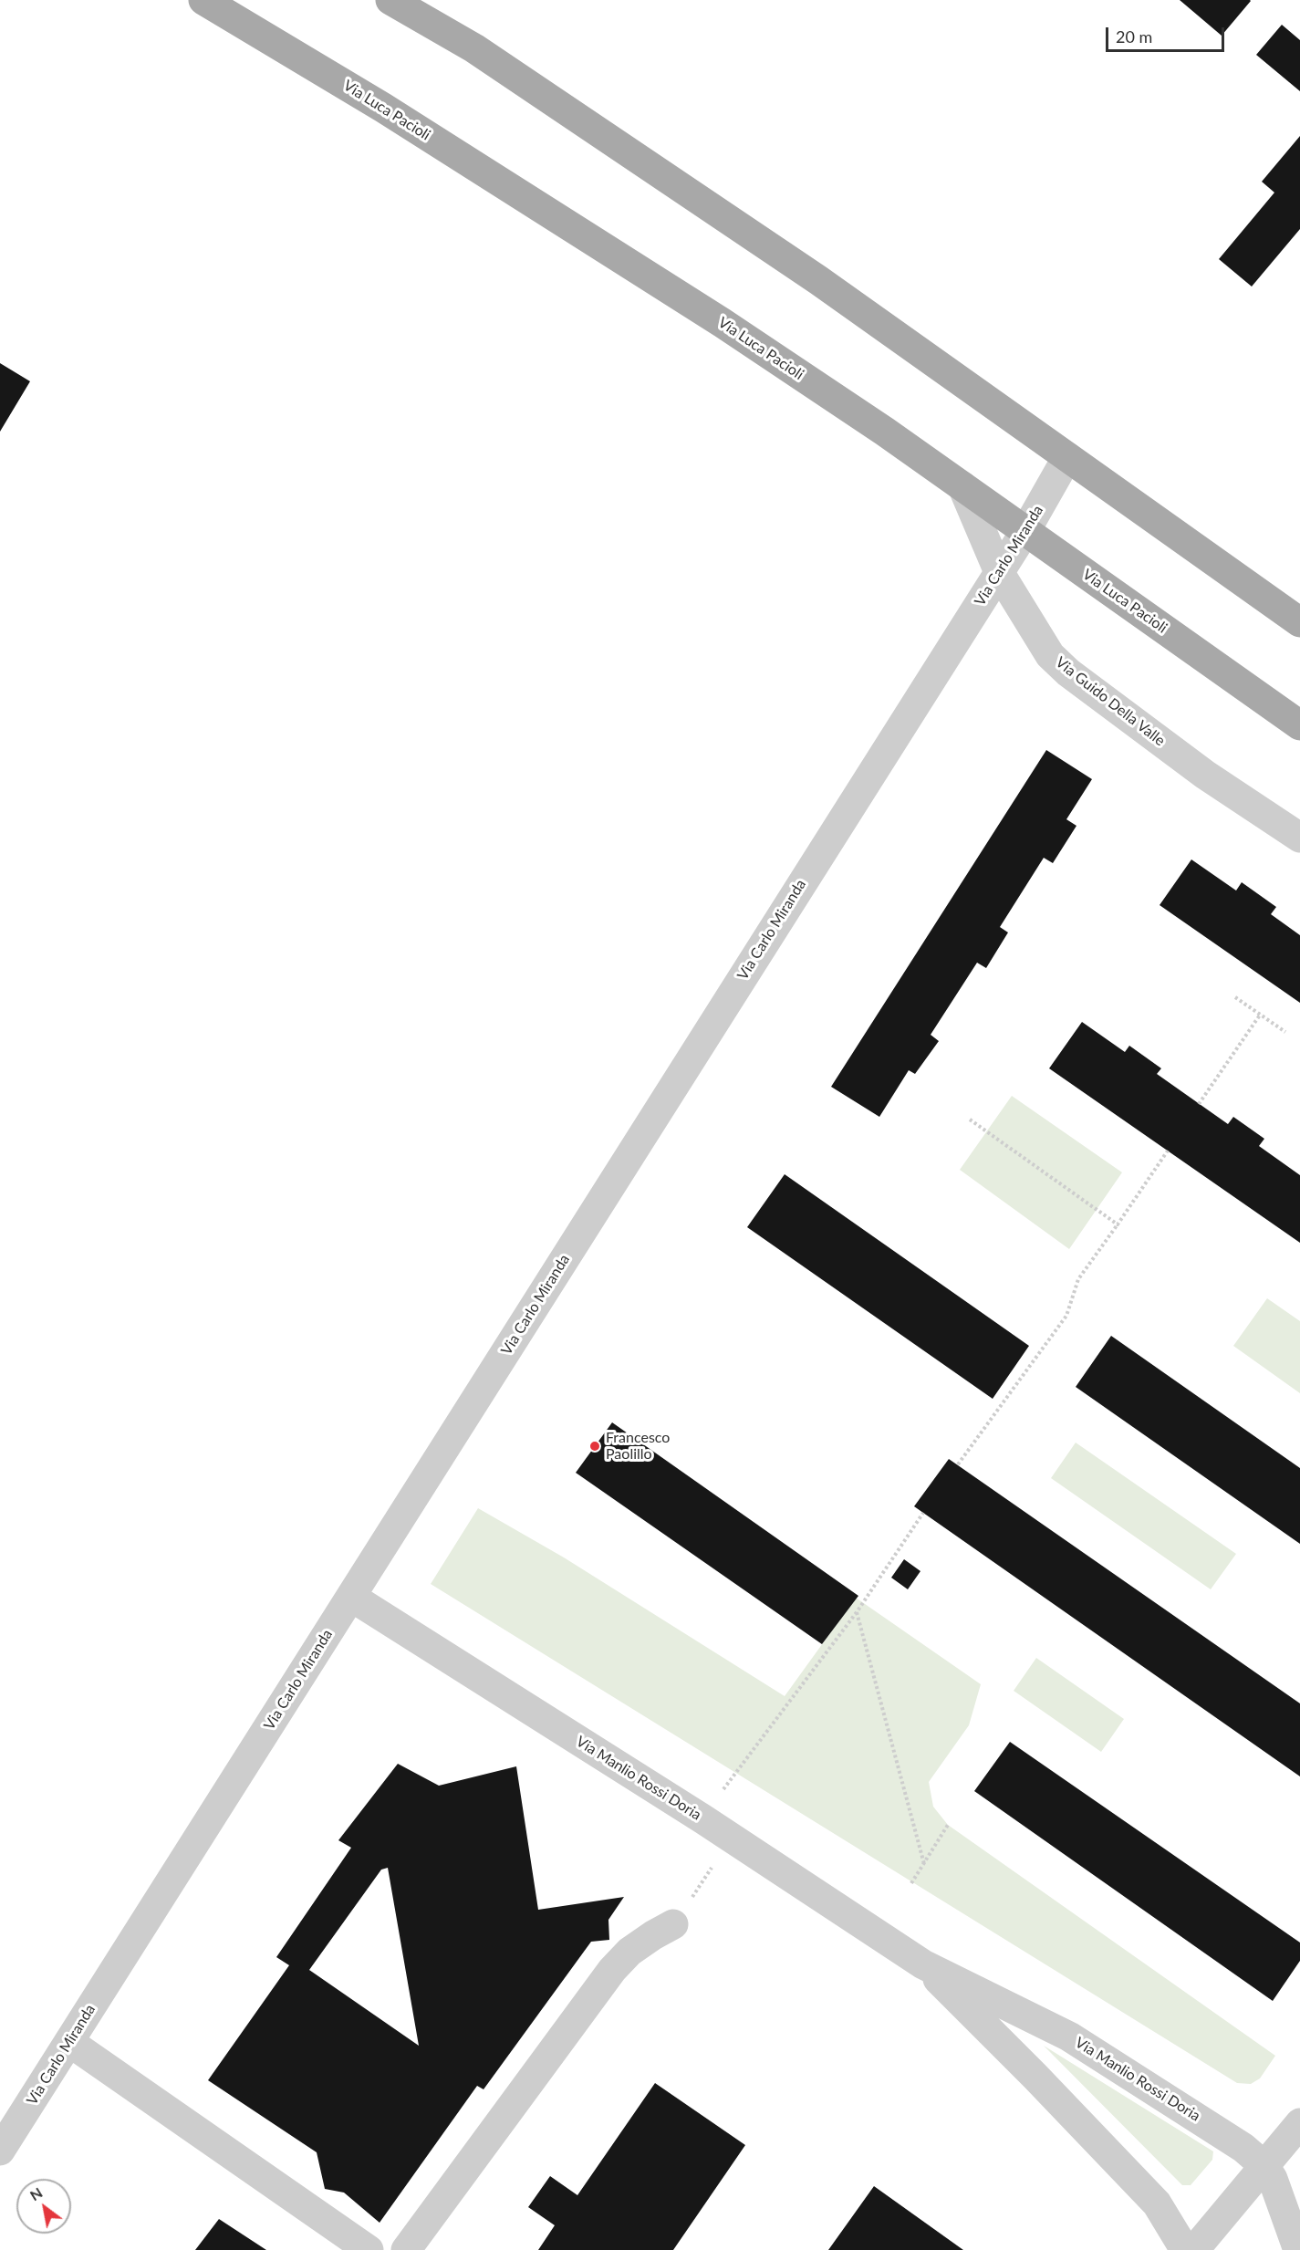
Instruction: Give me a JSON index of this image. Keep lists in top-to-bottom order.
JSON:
{
  "streets": {
    "main road": ["Via Luca Pacioli"],
    "street": ["Via Carlo Miranda", "Via Guido Della Valle", "Via Manlio Rossi Doria"]
  },
  "crossings": [
    ["Via Luca Pacioli", "Via Carlo Miranda"],
    ["Via Luca Pacioli", "Via Guido Della Valle"],
    ["Via Carlo Miranda", "Via Guido Della Valle"],
    ["Via Carlo Miranda", "Via Manlio Rossi Doria"]
  ],
  "places": ["Francesco Paolillo"],
  "scale_bar": "20 m",
  "north": "top left"
}
